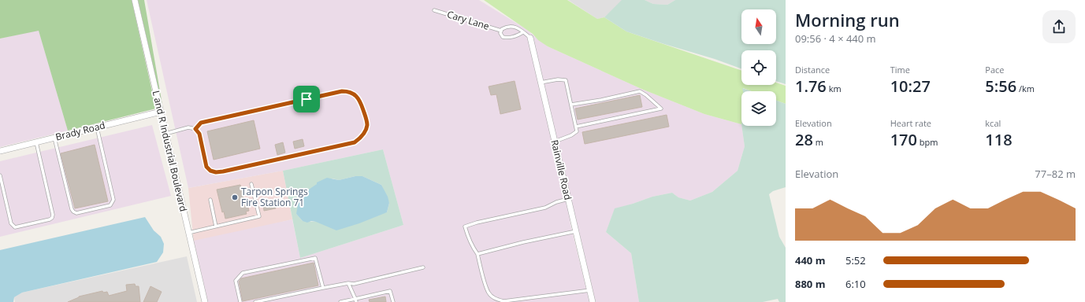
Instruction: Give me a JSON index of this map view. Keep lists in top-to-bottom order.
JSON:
{
  "streets": {
    "street": ["Brady Road", "L and R Industrial Boulevard", "Rainville Road"],
    "lane": ["Cary Lane"]
  },
  "crossings": [
    ["Brady Road", "L and R Industrial Boulevard"]
  ],
  "places": ["Tarpon Springs Fire Station 71"],
  "north": "top",
  "page": {
    "heading": ["Morning run", "09:56 · 4 × 440 m"],
    "stats": [
      ["Distance", "1.76 km"],
      ["Time", "10:27"],
      ["Pace", "5:56 /km"],
      ["Elevation", "28 m"],
      ["Heart rate", "170 bpm"],
      ["kcal", "118"]
    ],
    "chart": ["Elevation", "77–82 m"],
    "list": [
      {
        "name": "440 m",
        "note": "5:52"
      },
      {
        "name": "880 m",
        "note": "6:10"
      }
    ]
  }
}
